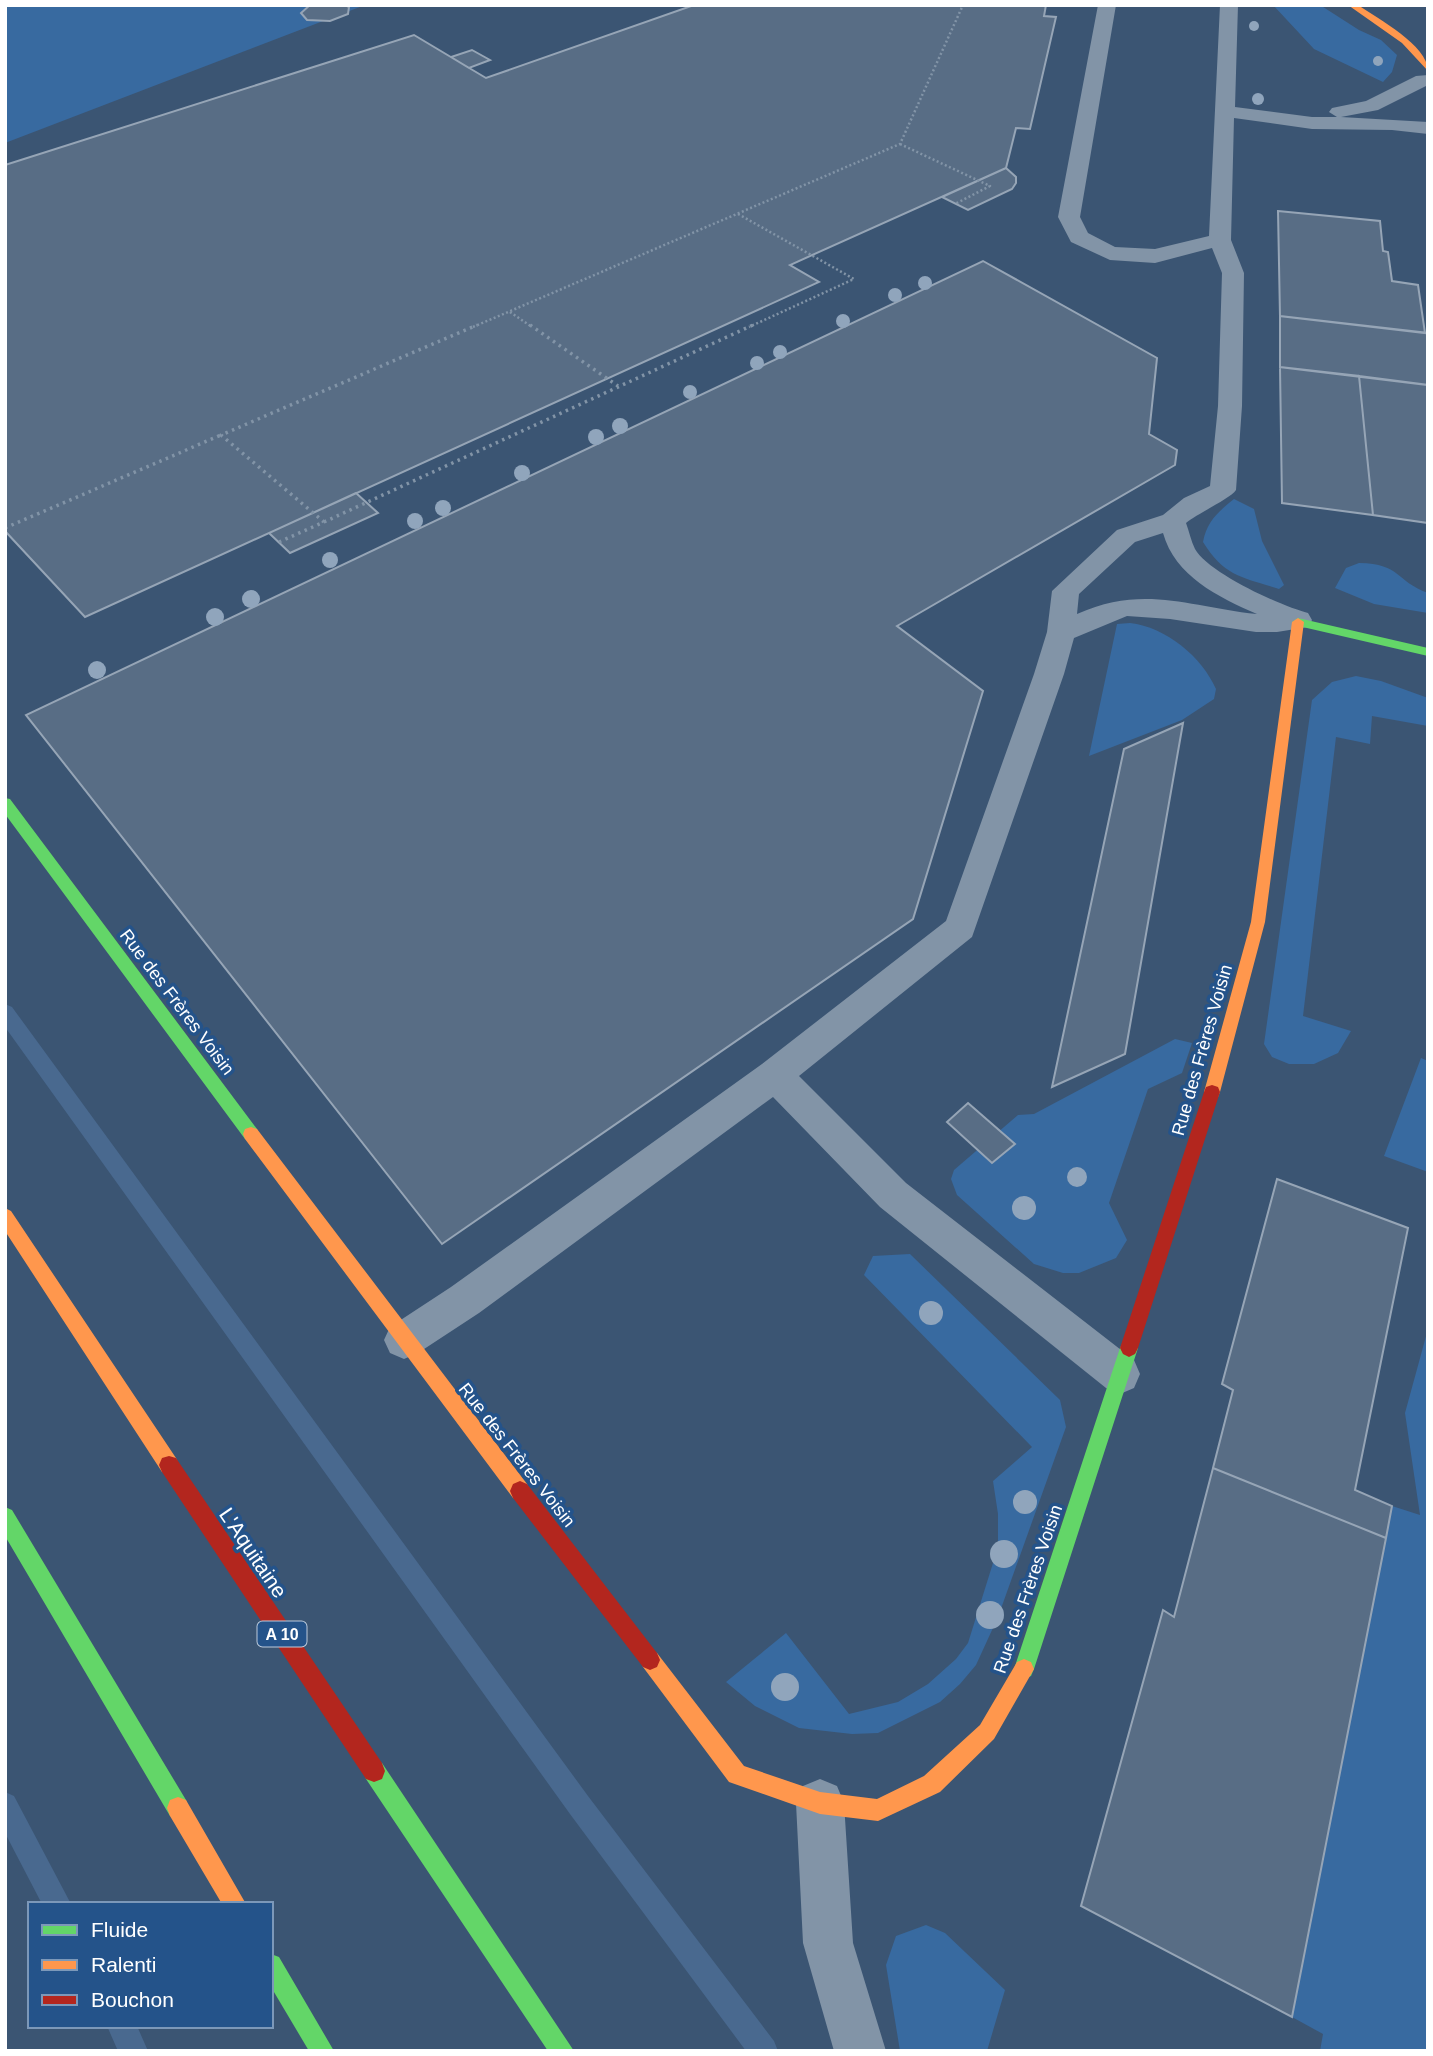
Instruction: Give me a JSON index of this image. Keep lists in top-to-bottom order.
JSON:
{
  "streets": {
    "main road": ["Rue des Frères Voisin", "L'Aquitaine", "A 10"]
  },
  "legend": ["Fluide", "Ralenti", "Bouchon"]
}
